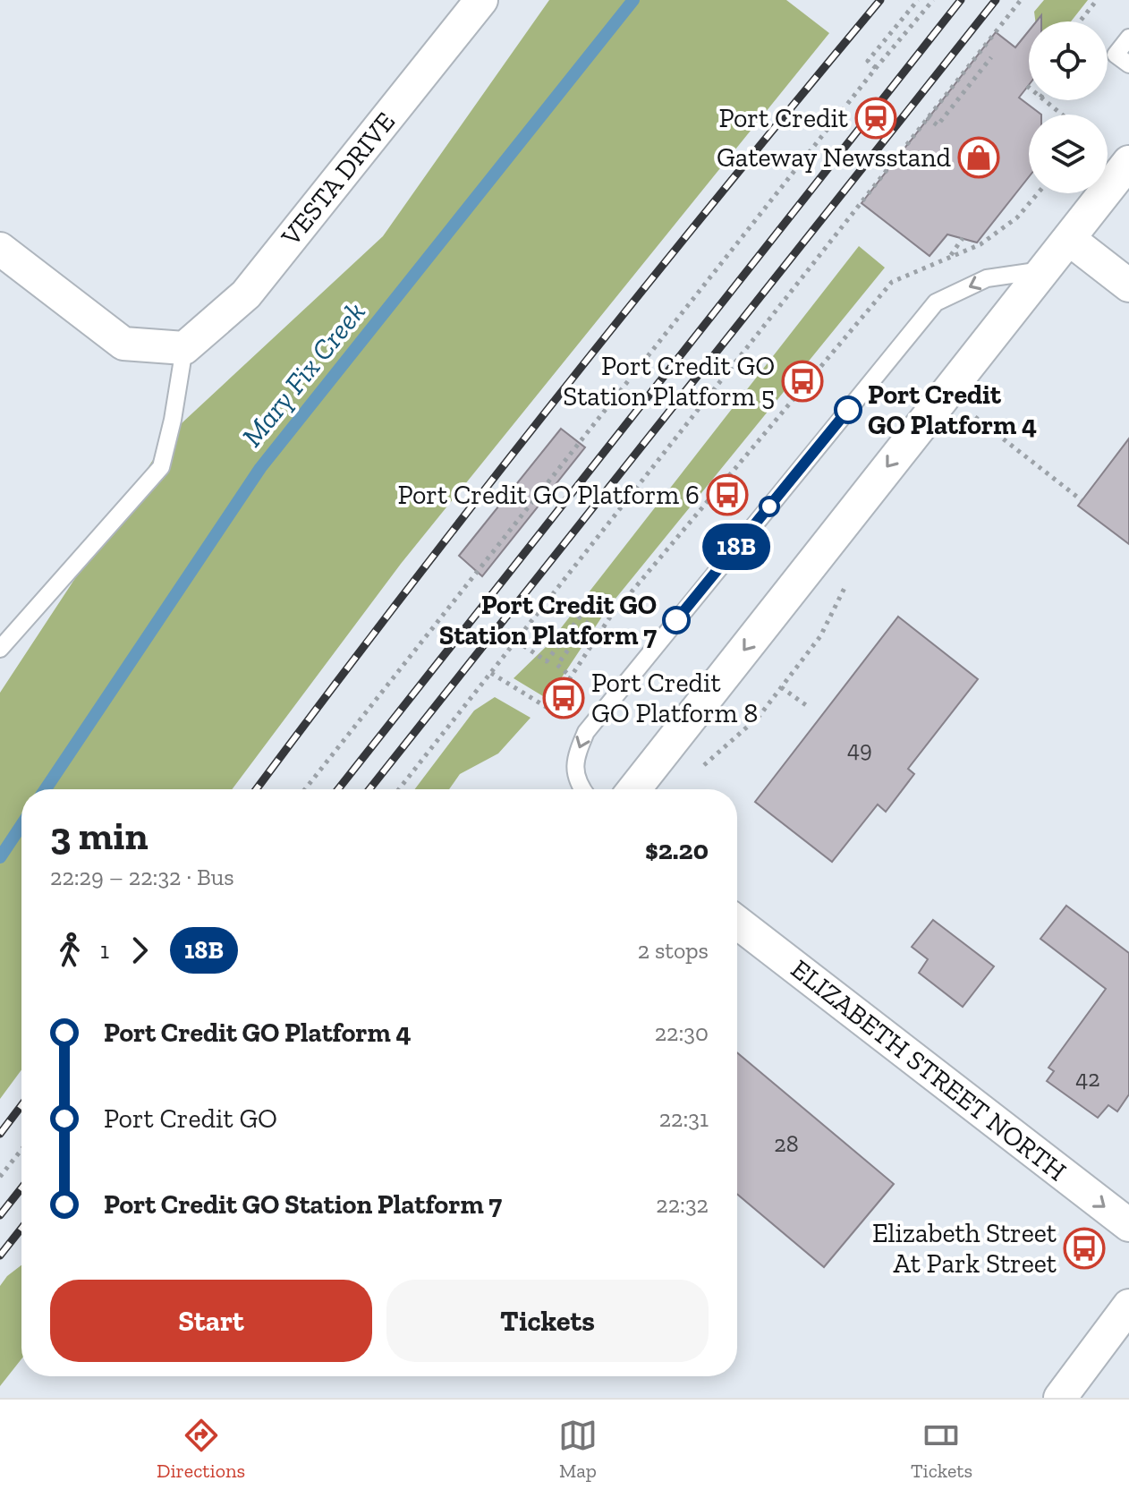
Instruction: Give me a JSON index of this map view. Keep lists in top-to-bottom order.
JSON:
{
  "streets": {
    "street": ["VESTA DRIVE", "ELIZABETH STREET NORTH"]
  },
  "one_way": ["ELIZABETH STREET NORTH"],
  "water": ["Mary Fix Creek"],
  "places": {
    "station": ["Port Credit"],
    "shop": ["Gateway Newsstand"],
    "bus stop": [
      "Port Credit GO Station Platform 5",
      "Port Credit GO Platform 6",
      "Port Credit GO Platform 8",
      "Elizabeth Street At Park Street"
    ],
    "other": ["Port Credit GO Platform 4", "Port Credit GO Station Platform 7"]
  },
  "lines": ["bus line 18B"],
  "house_numbers": ["49", "42", "28"],
  "page": {
    "on_map": "18B",
    "heading": ["3 min", "22:29 – 22:32 · Bus", "$2.20"],
    "legs": ["1", "18B", "2 stops"],
    "list": [
      {
        "name": "Port Credit GO Platform 4",
        "value": "22:30"
      },
      {
        "name": "Port Credit GO",
        "value": "22:31"
      },
      {
        "name": "Port Credit GO Station Platform 7",
        "value": "22:32"
      }
    ],
    "buttons": ["Start", "Tickets"],
    "tabs": ["Directions", "Map", "Tickets"]
  }
}
